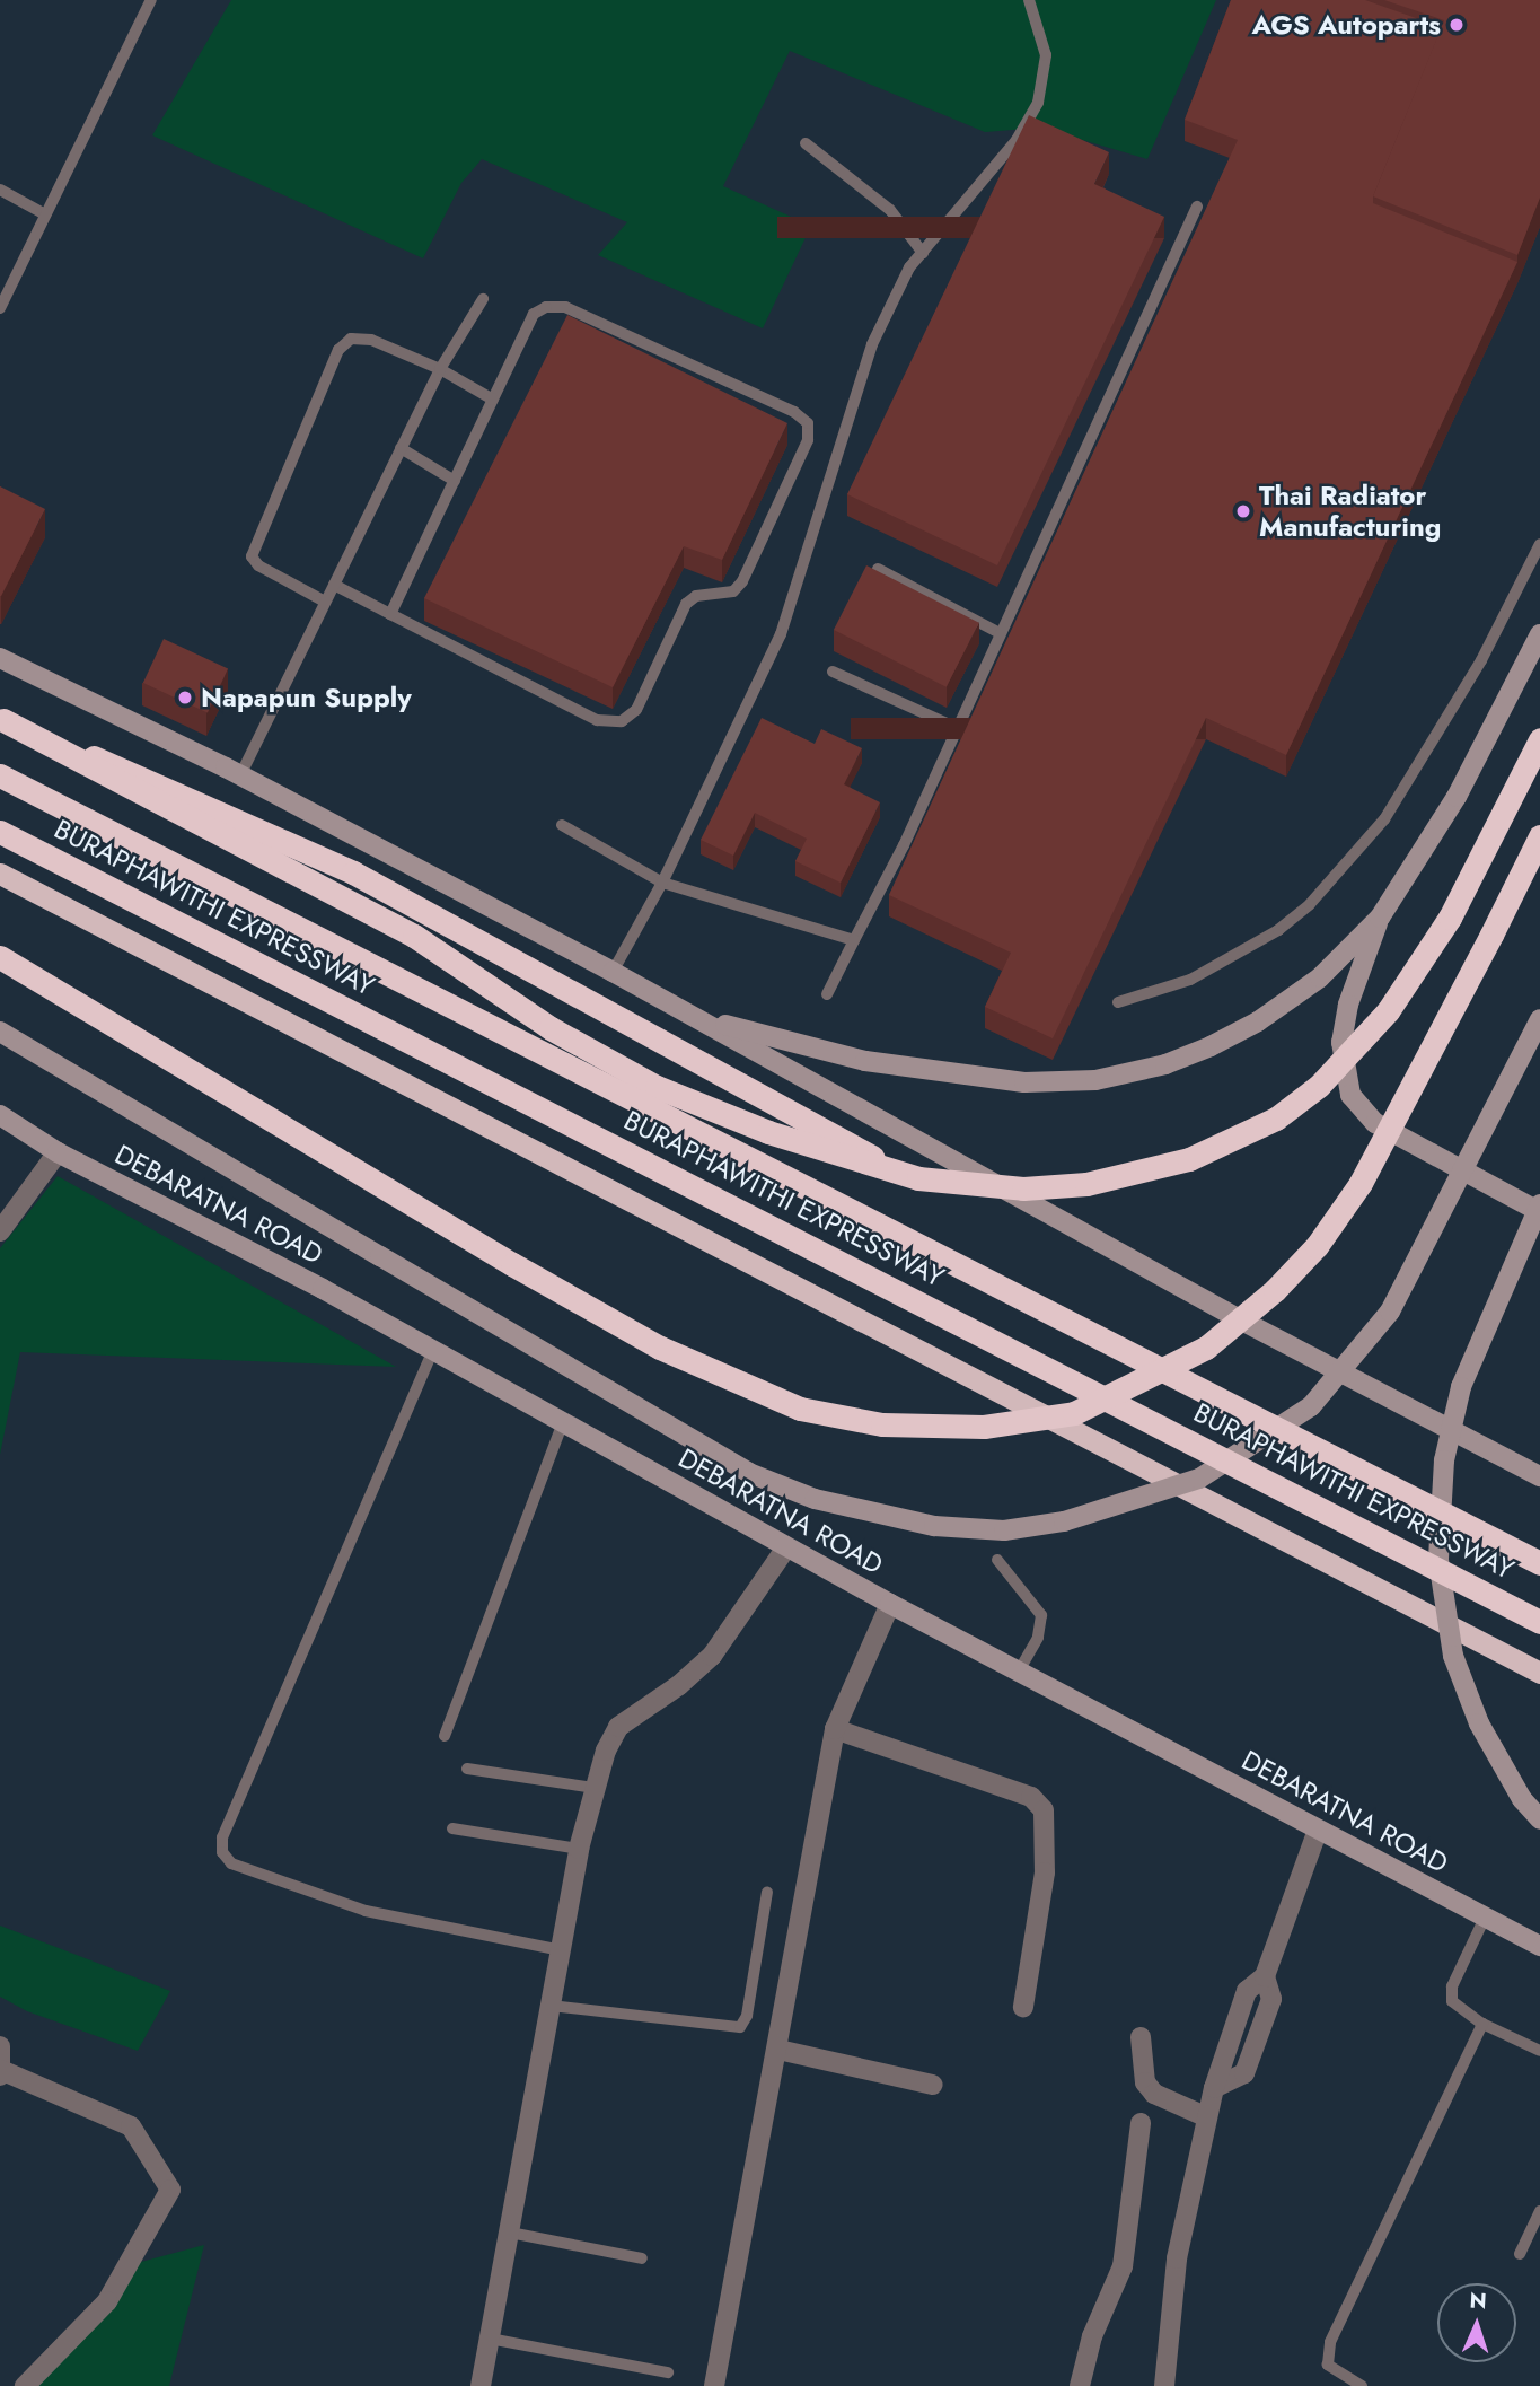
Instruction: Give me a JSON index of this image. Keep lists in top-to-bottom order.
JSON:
{
  "streets": {
    "highway": ["BURAPHAWITHI EXPRESSWAY"],
    "main road": ["DEBARATNA ROAD"]
  },
  "places": ["AGS Autoparts", "Thai Radiator Manufacturing", "Napapun Supply"],
  "north": "top"
}
